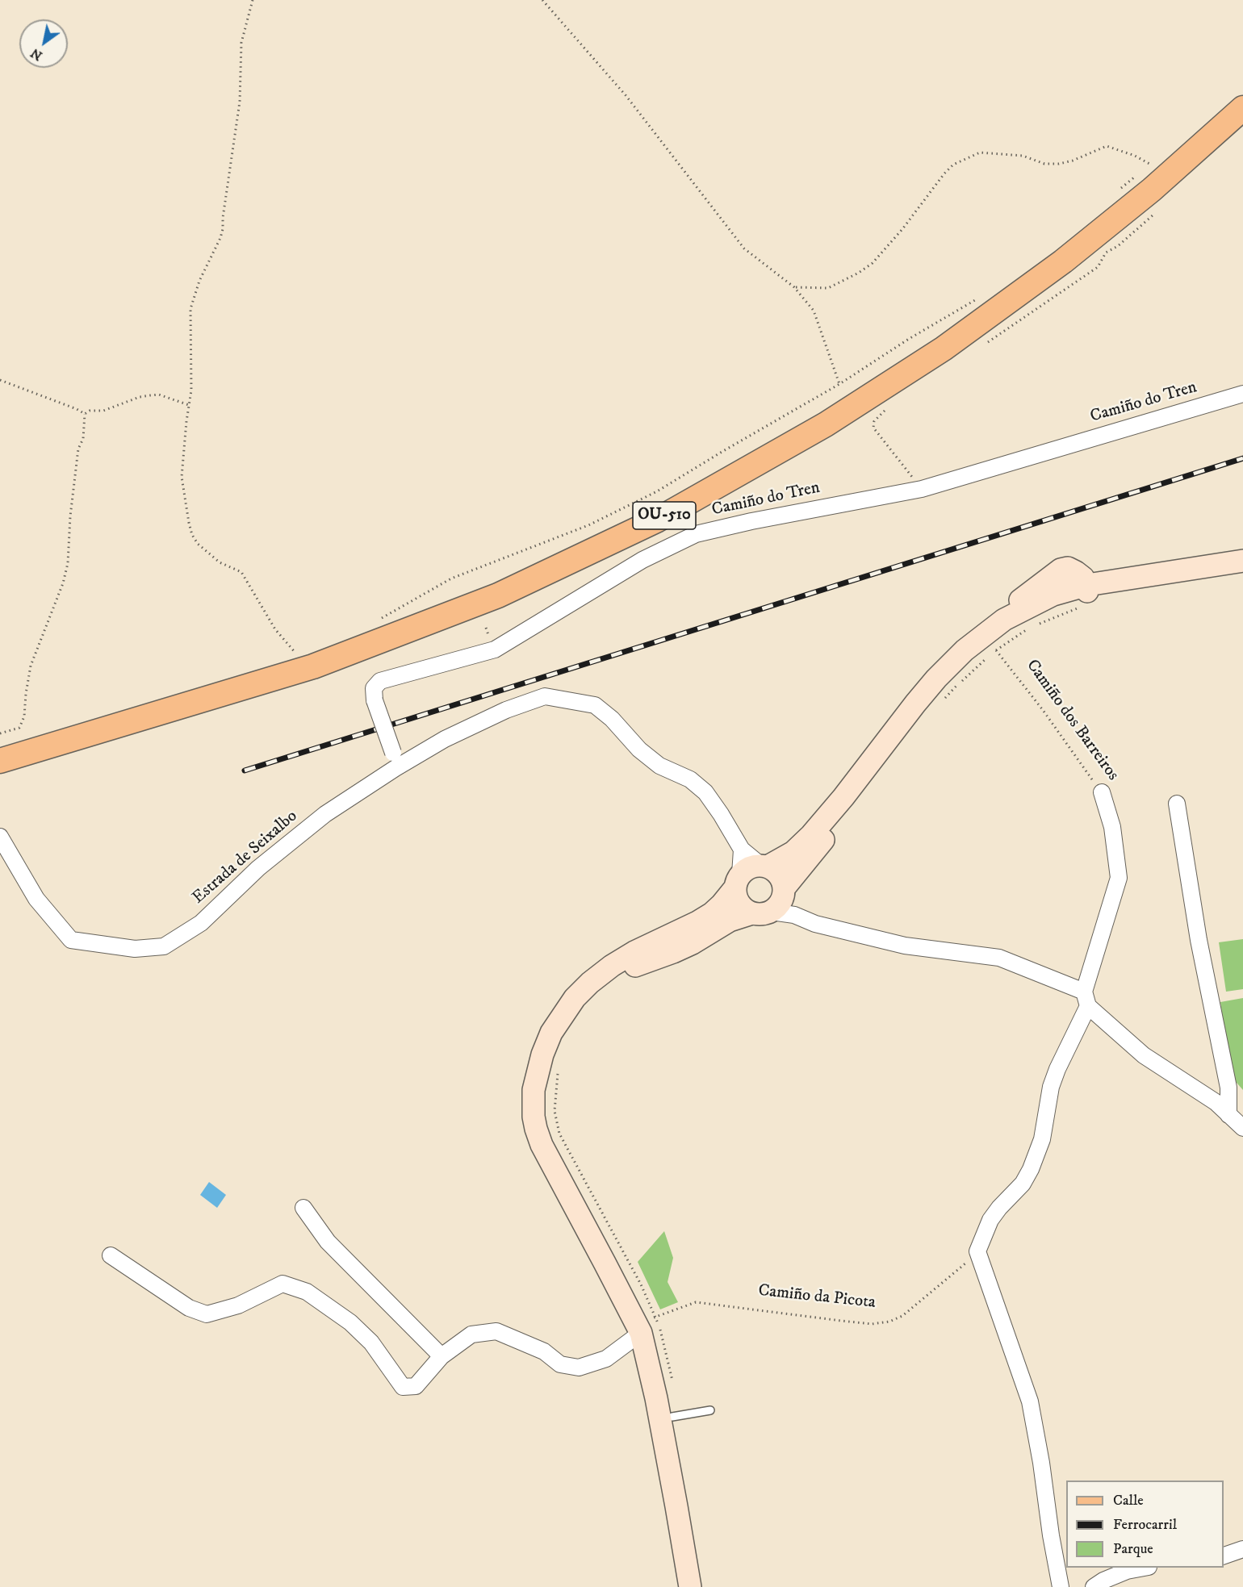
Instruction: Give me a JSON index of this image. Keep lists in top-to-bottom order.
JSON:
{
  "streets": {
    "main road": ["OU-510"],
    "street": ["Camiño do Tren", "Camiño dos Barreiros", "Estrada de Seixalbo"],
    "path": ["Camiño da Picota"]
  },
  "crossings": [
    ["Camiño do Tren", "Estrada de Seixalbo"]
  ],
  "legend": ["Calle", "Ferrocarril", "Parque"],
  "north": "bottom left"
}
